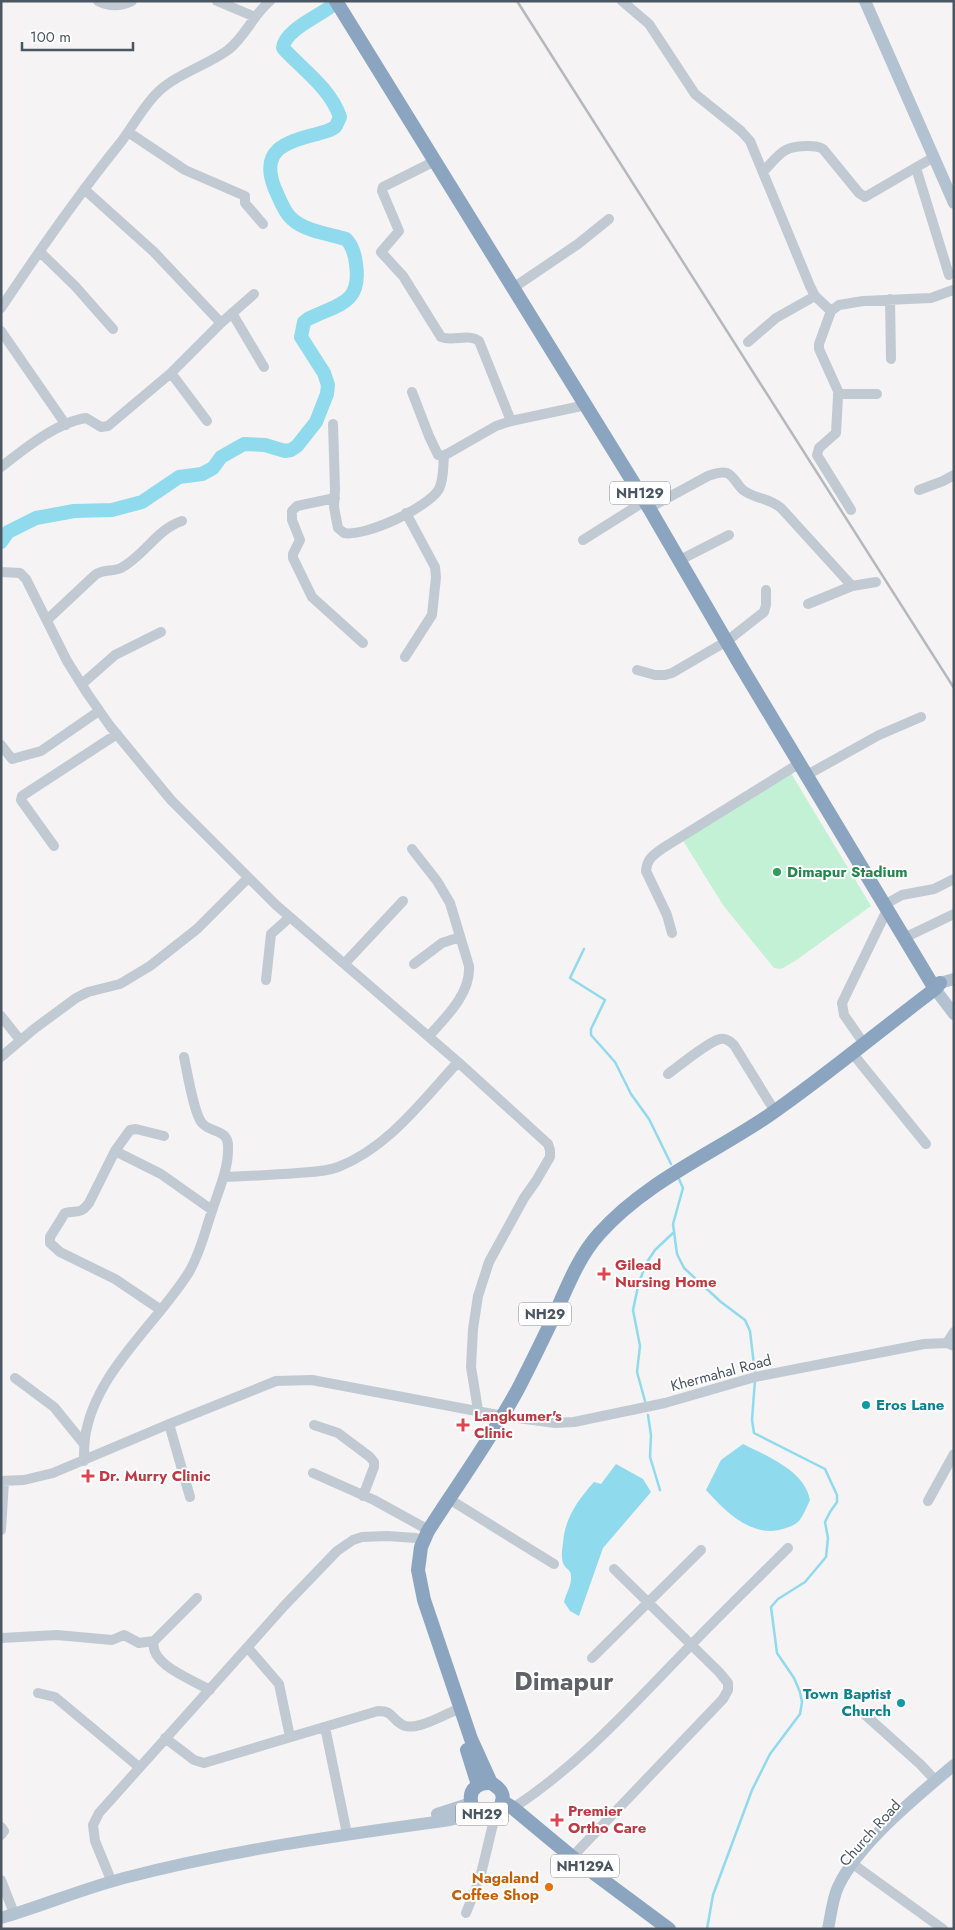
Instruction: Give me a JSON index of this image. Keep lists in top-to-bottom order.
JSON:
{
  "streets": {
    "highway": ["NH129", "NH29", "NH129A"],
    "main road": ["Church Road"],
    "street": ["Khermahal Road"]
  },
  "crossings": [
    ["NH129", "NH29"],
    ["NH29", "Khermahal Road"],
    ["NH29", "NH129A"]
  ],
  "districts": ["Dimapur"],
  "places": {
    "other": [
      "Dimapur Stadium",
      "Eros Lane",
      "Town Baptist Church",
      "Nagaland Coffee Shop"
    ],
    "health": [
      "Gilead Nursing Home",
      "Langkumer's Clinic",
      "Dr. Murry Clinic",
      "Premier Ortho Care"
    ]
  },
  "scale_bar": "100 m"
}
